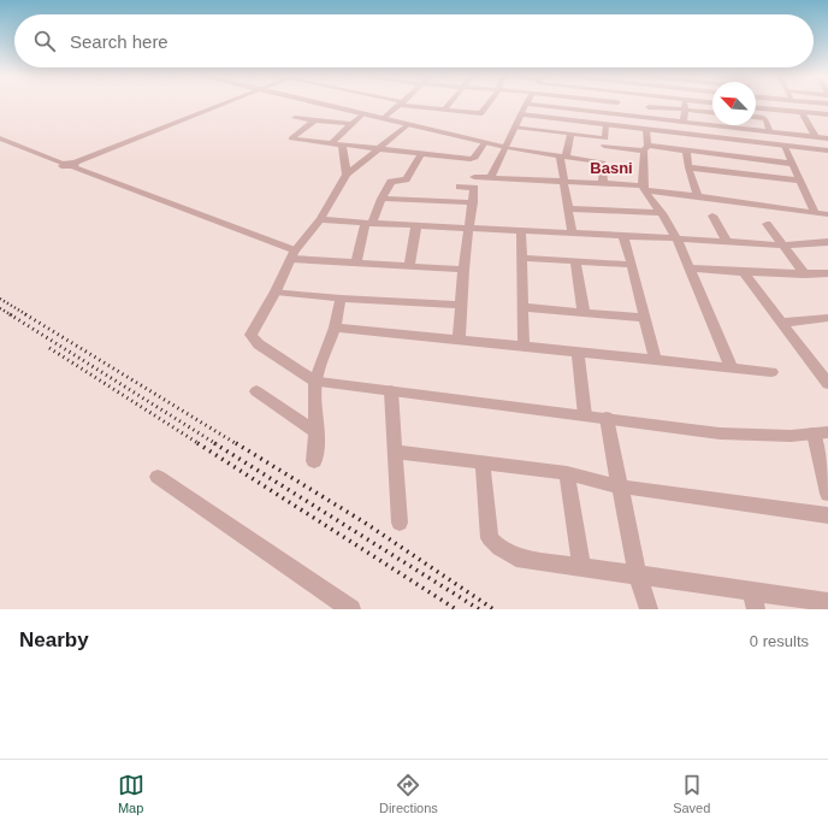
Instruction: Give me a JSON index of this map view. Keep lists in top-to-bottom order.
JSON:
{
  "districts": ["Basni"],
  "north": "top left",
  "page": {
    "search": "Search here",
    "heading": ["Nearby", "0 results"],
    "nav": ["Map", "Directions", "Saved"]
  }
}
